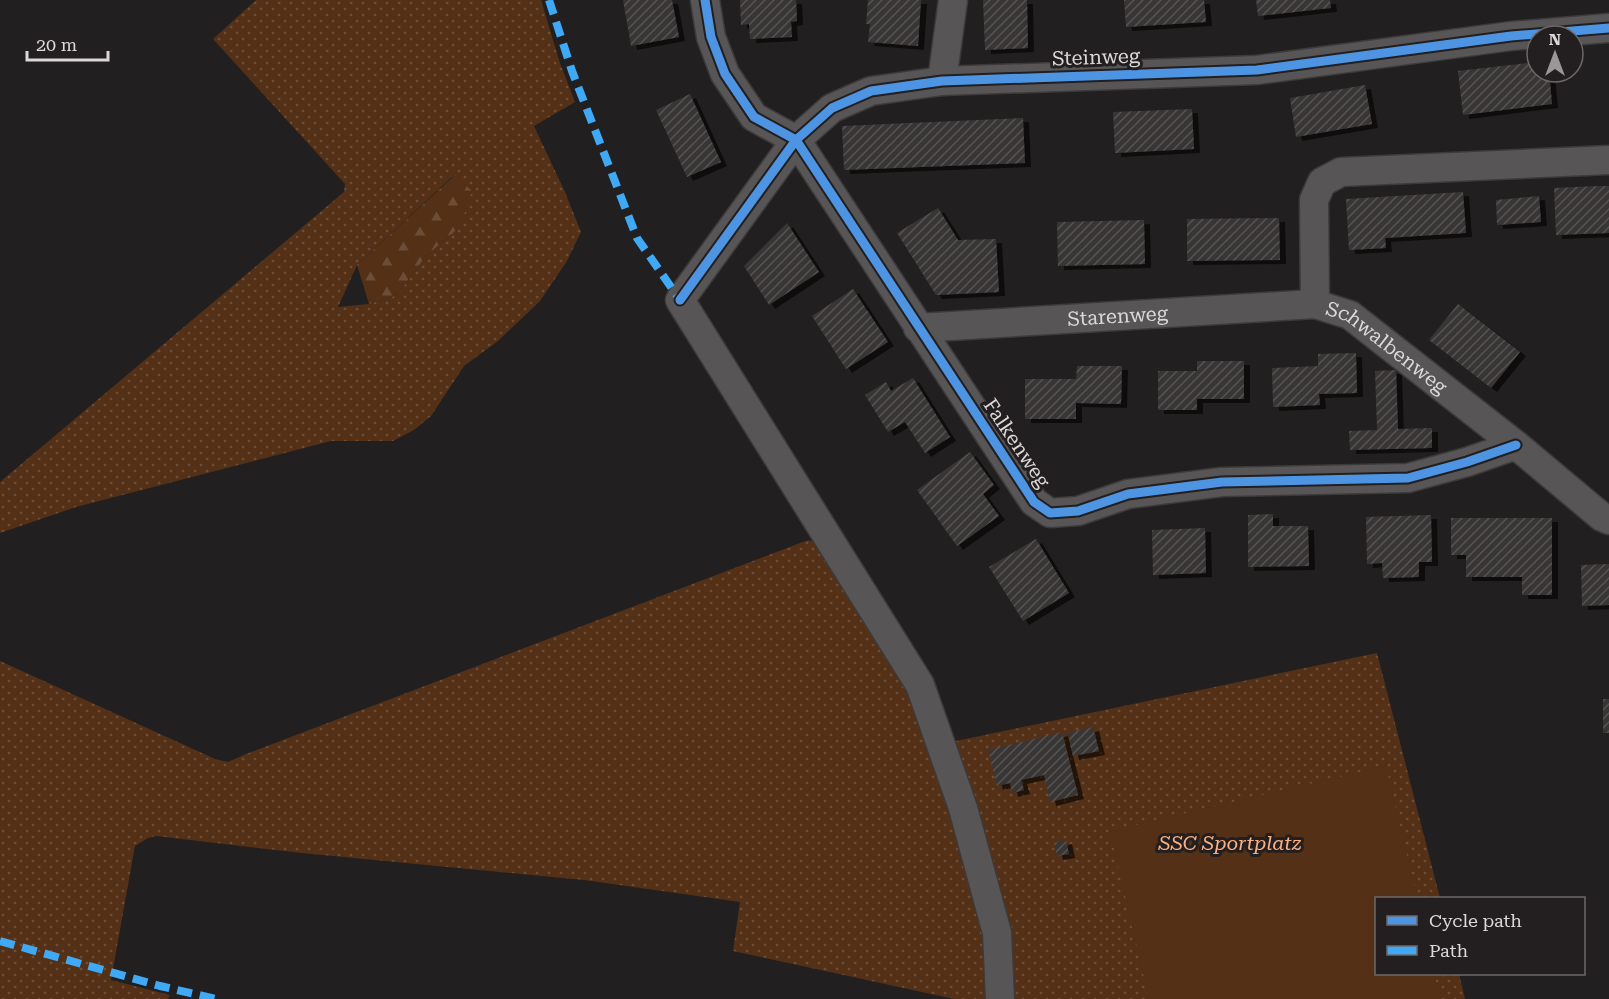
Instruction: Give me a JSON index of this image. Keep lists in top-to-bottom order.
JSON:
{
  "streets": {
    "street": [
      "Steinweg",
      "Starenweg",
      "Schwalbenweg",
      "Falkenweg"
    ]
  },
  "crossings": [
    ["Steinweg", "Falkenweg"],
    ["Starenweg", "Schwalbenweg"],
    ["Starenweg", "Falkenweg"],
    ["Schwalbenweg", "Falkenweg"]
  ],
  "parks": ["SSC Sportplatz"],
  "legend": ["Cycle path", "Path"],
  "scale_bar": "20 m",
  "north": "top"
}
